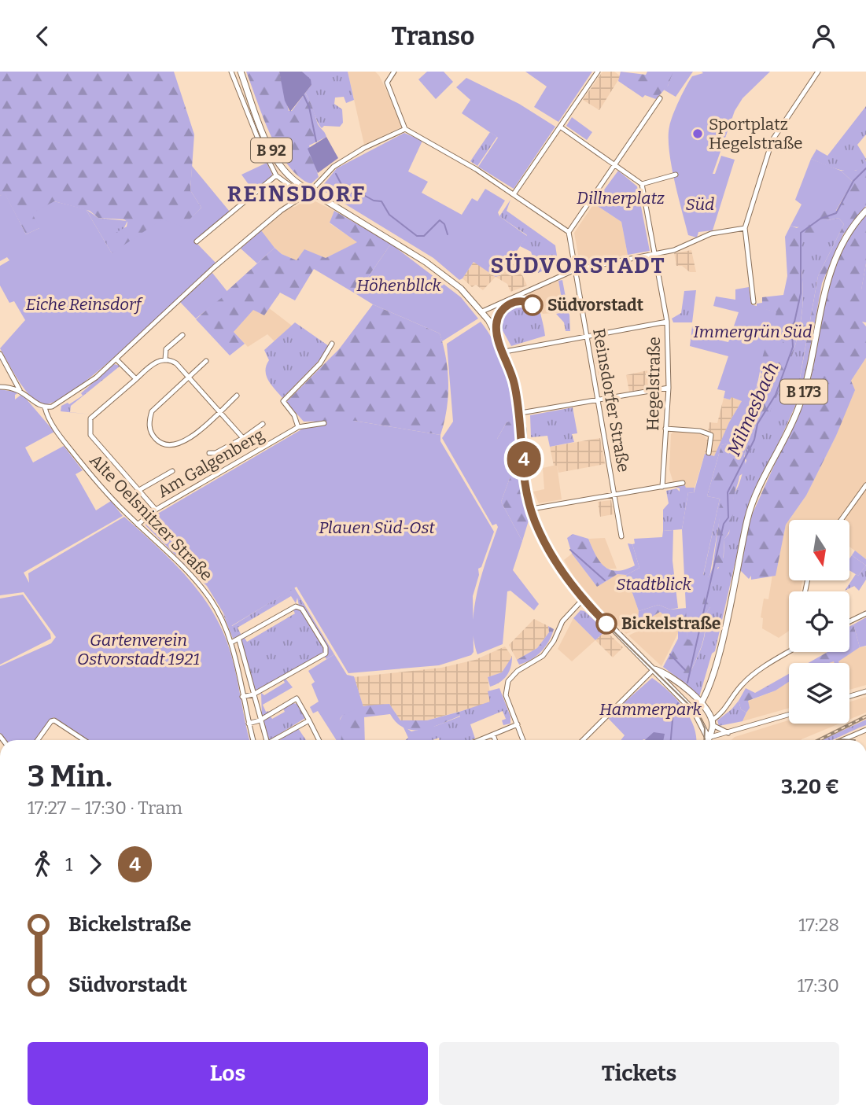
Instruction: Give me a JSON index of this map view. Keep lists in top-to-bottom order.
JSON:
{
  "streets": {
    "main road": ["B 92", "B 173"],
    "street": [
      "Hegelstraße",
      "Reinsdorfer Straße",
      "Am Galgenberg",
      "Alte Oelsnitzer Straße"
    ]
  },
  "crossings": [
    ["B 92", "B 173"],
    ["Am Galgenberg", "Alte Oelsnitzer Straße"]
  ],
  "districts": ["REINSDORF", "SÜDVORSTADT"],
  "water": ["Milmesbach"],
  "parks": [
    "Dillnerplatz",
    "Süd",
    "Höhenbllck",
    "Eiche Reinsdorf",
    "Immergrün Süd",
    "Plauen Süd-Ost",
    "Stadtblick",
    "Gartenverein Ostvorstadt 1921",
    "Hammerpark"
  ],
  "places": ["Sportplatz Hegelstraße", "Südvorstadt", "Bickelstraße"],
  "lines": ["tram line 4"],
  "north": "bottom",
  "page": {
    "header": "Transo",
    "on_map": "4",
    "heading": ["3 Min.", "17:27 – 17:30 · Tram", "3.20 €"],
    "legs": ["1", "4"],
    "list": [
      {
        "name": "Bickelstraße",
        "value": "17:28"
      },
      {
        "name": "Südvorstadt",
        "value": "17:30"
      }
    ],
    "buttons": ["Los", "Tickets"]
  }
}
